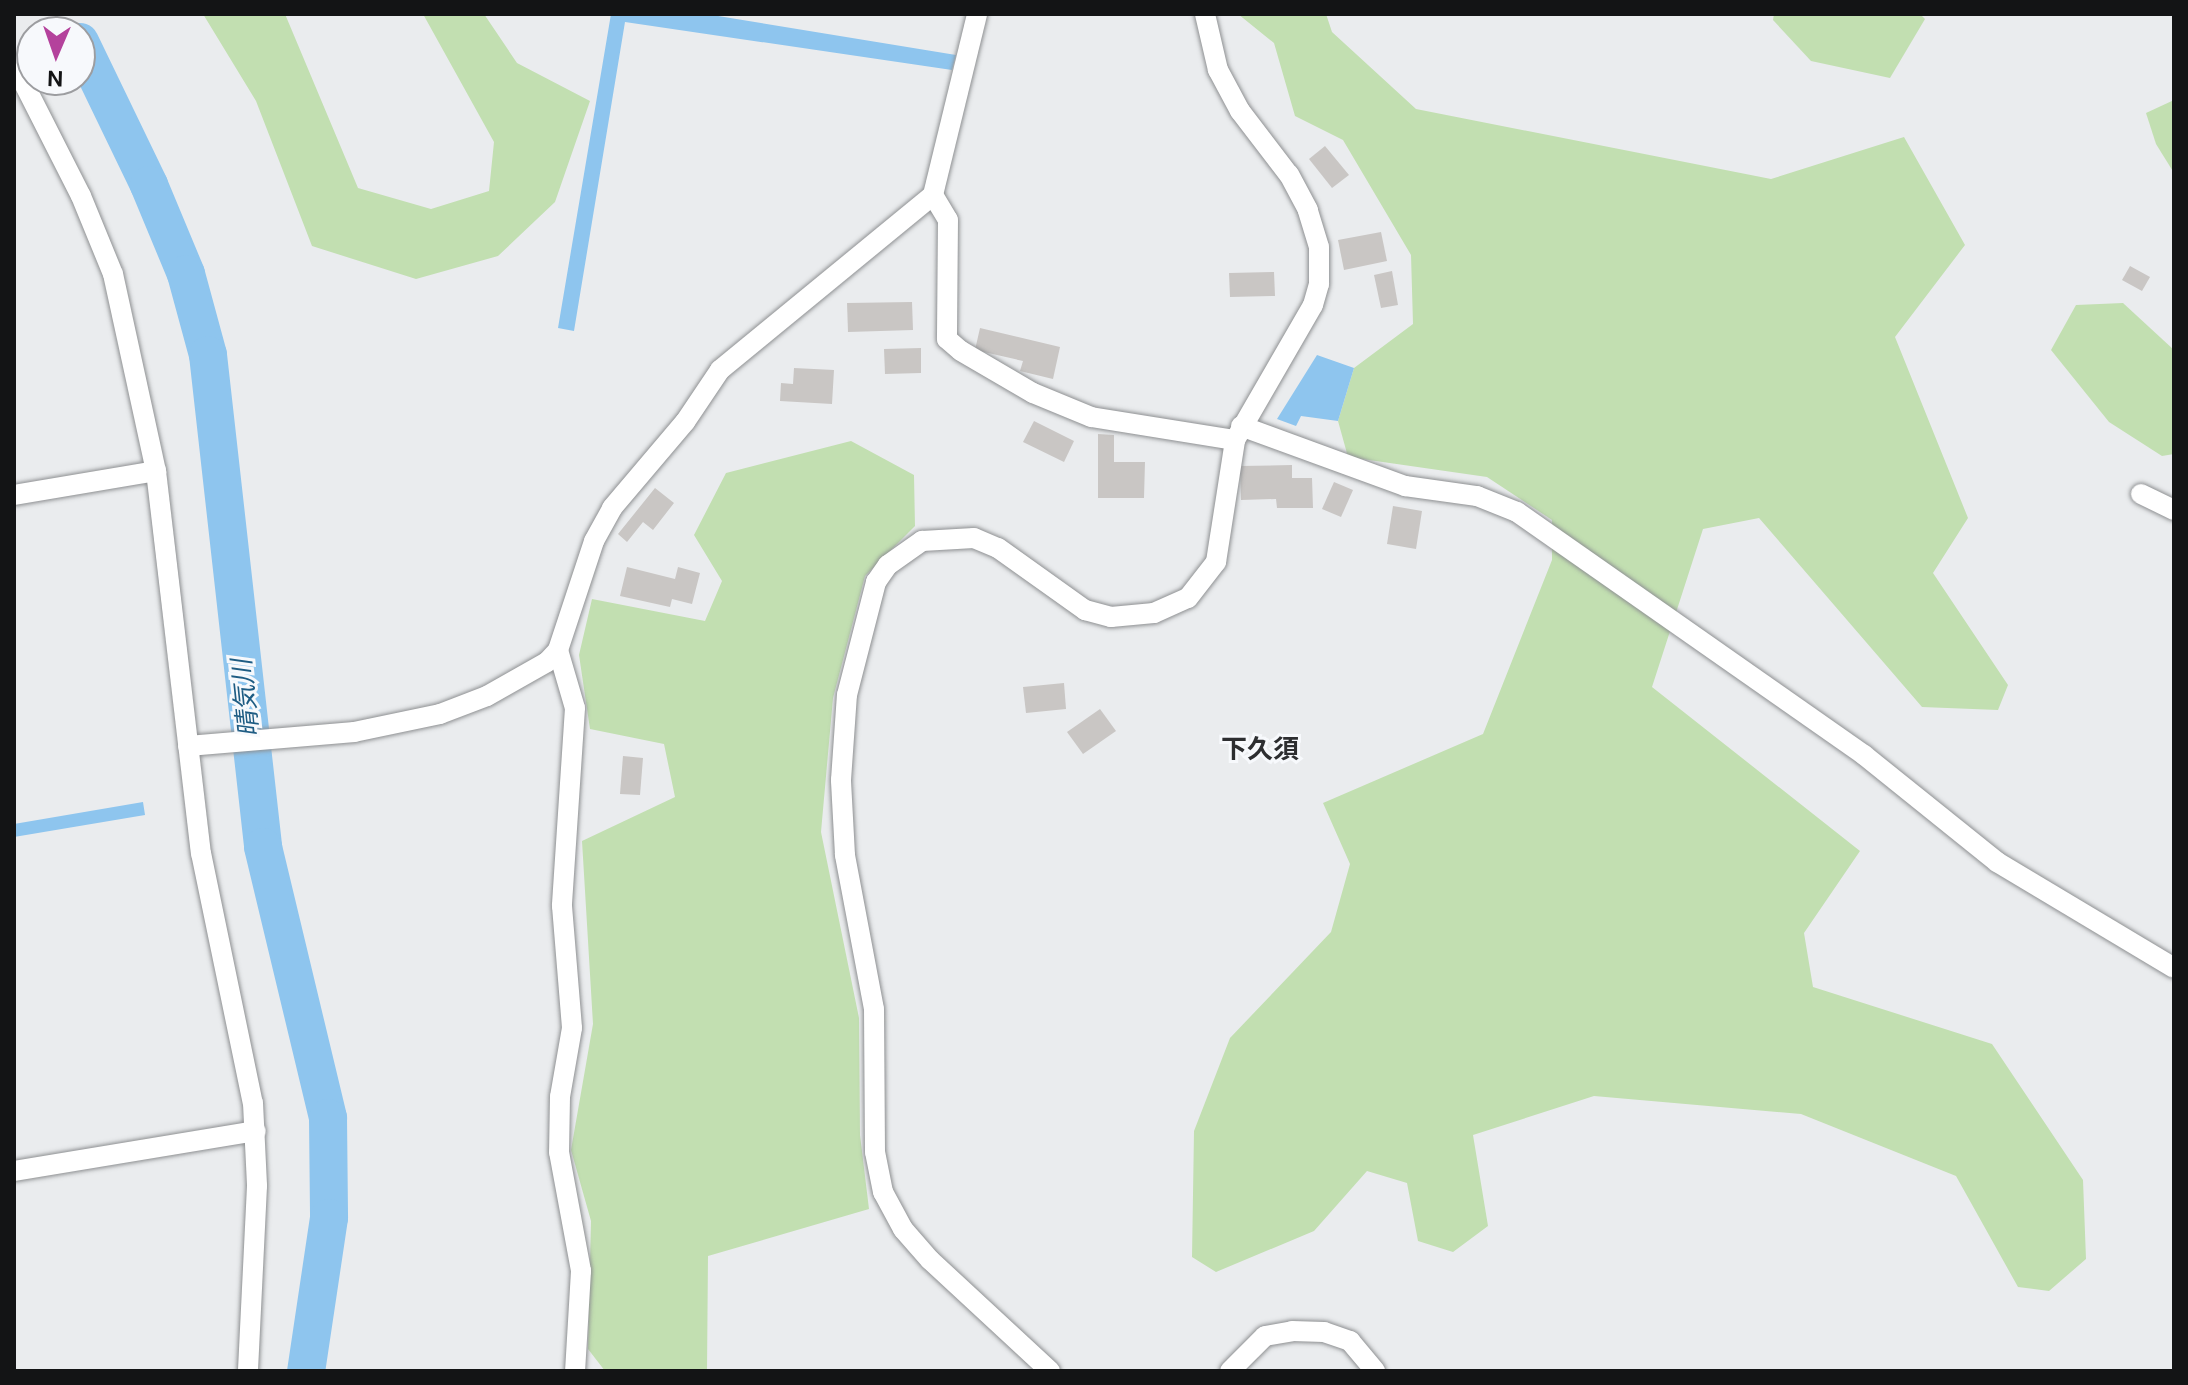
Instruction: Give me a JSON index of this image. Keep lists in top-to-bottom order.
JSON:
{
  "districts": ["下久須"],
  "water": ["晴気川"],
  "north": "bottom"
}
